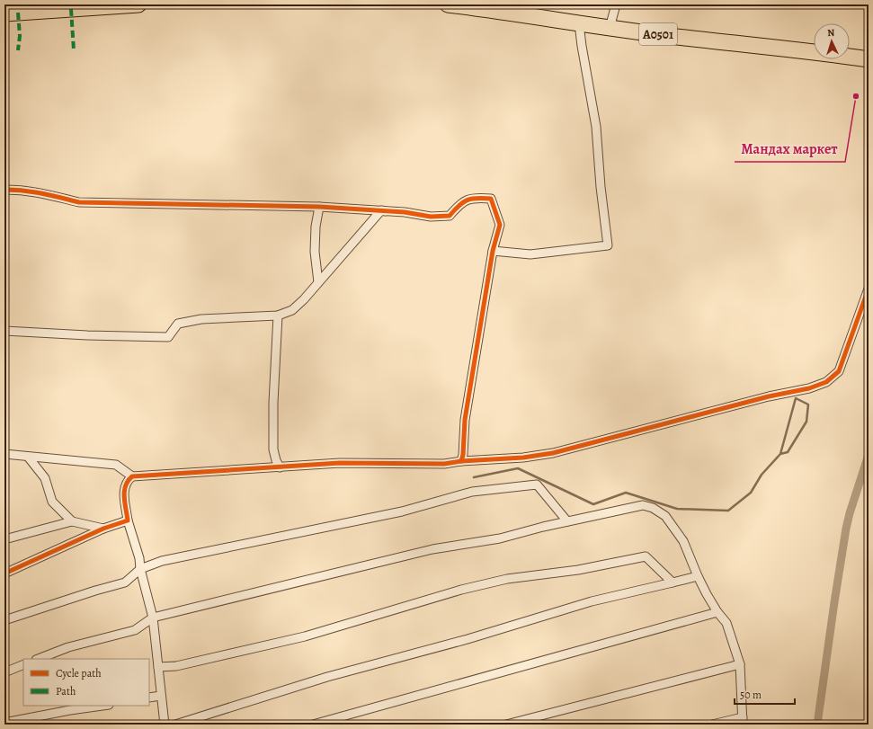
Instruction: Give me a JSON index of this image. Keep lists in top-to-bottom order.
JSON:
{
  "streets": {
    "highway": ["A0501"]
  },
  "places": ["Мандах маркет"],
  "legend": ["Cycle path", "Path"],
  "scale_bar": "50 m",
  "north": "top"
}
